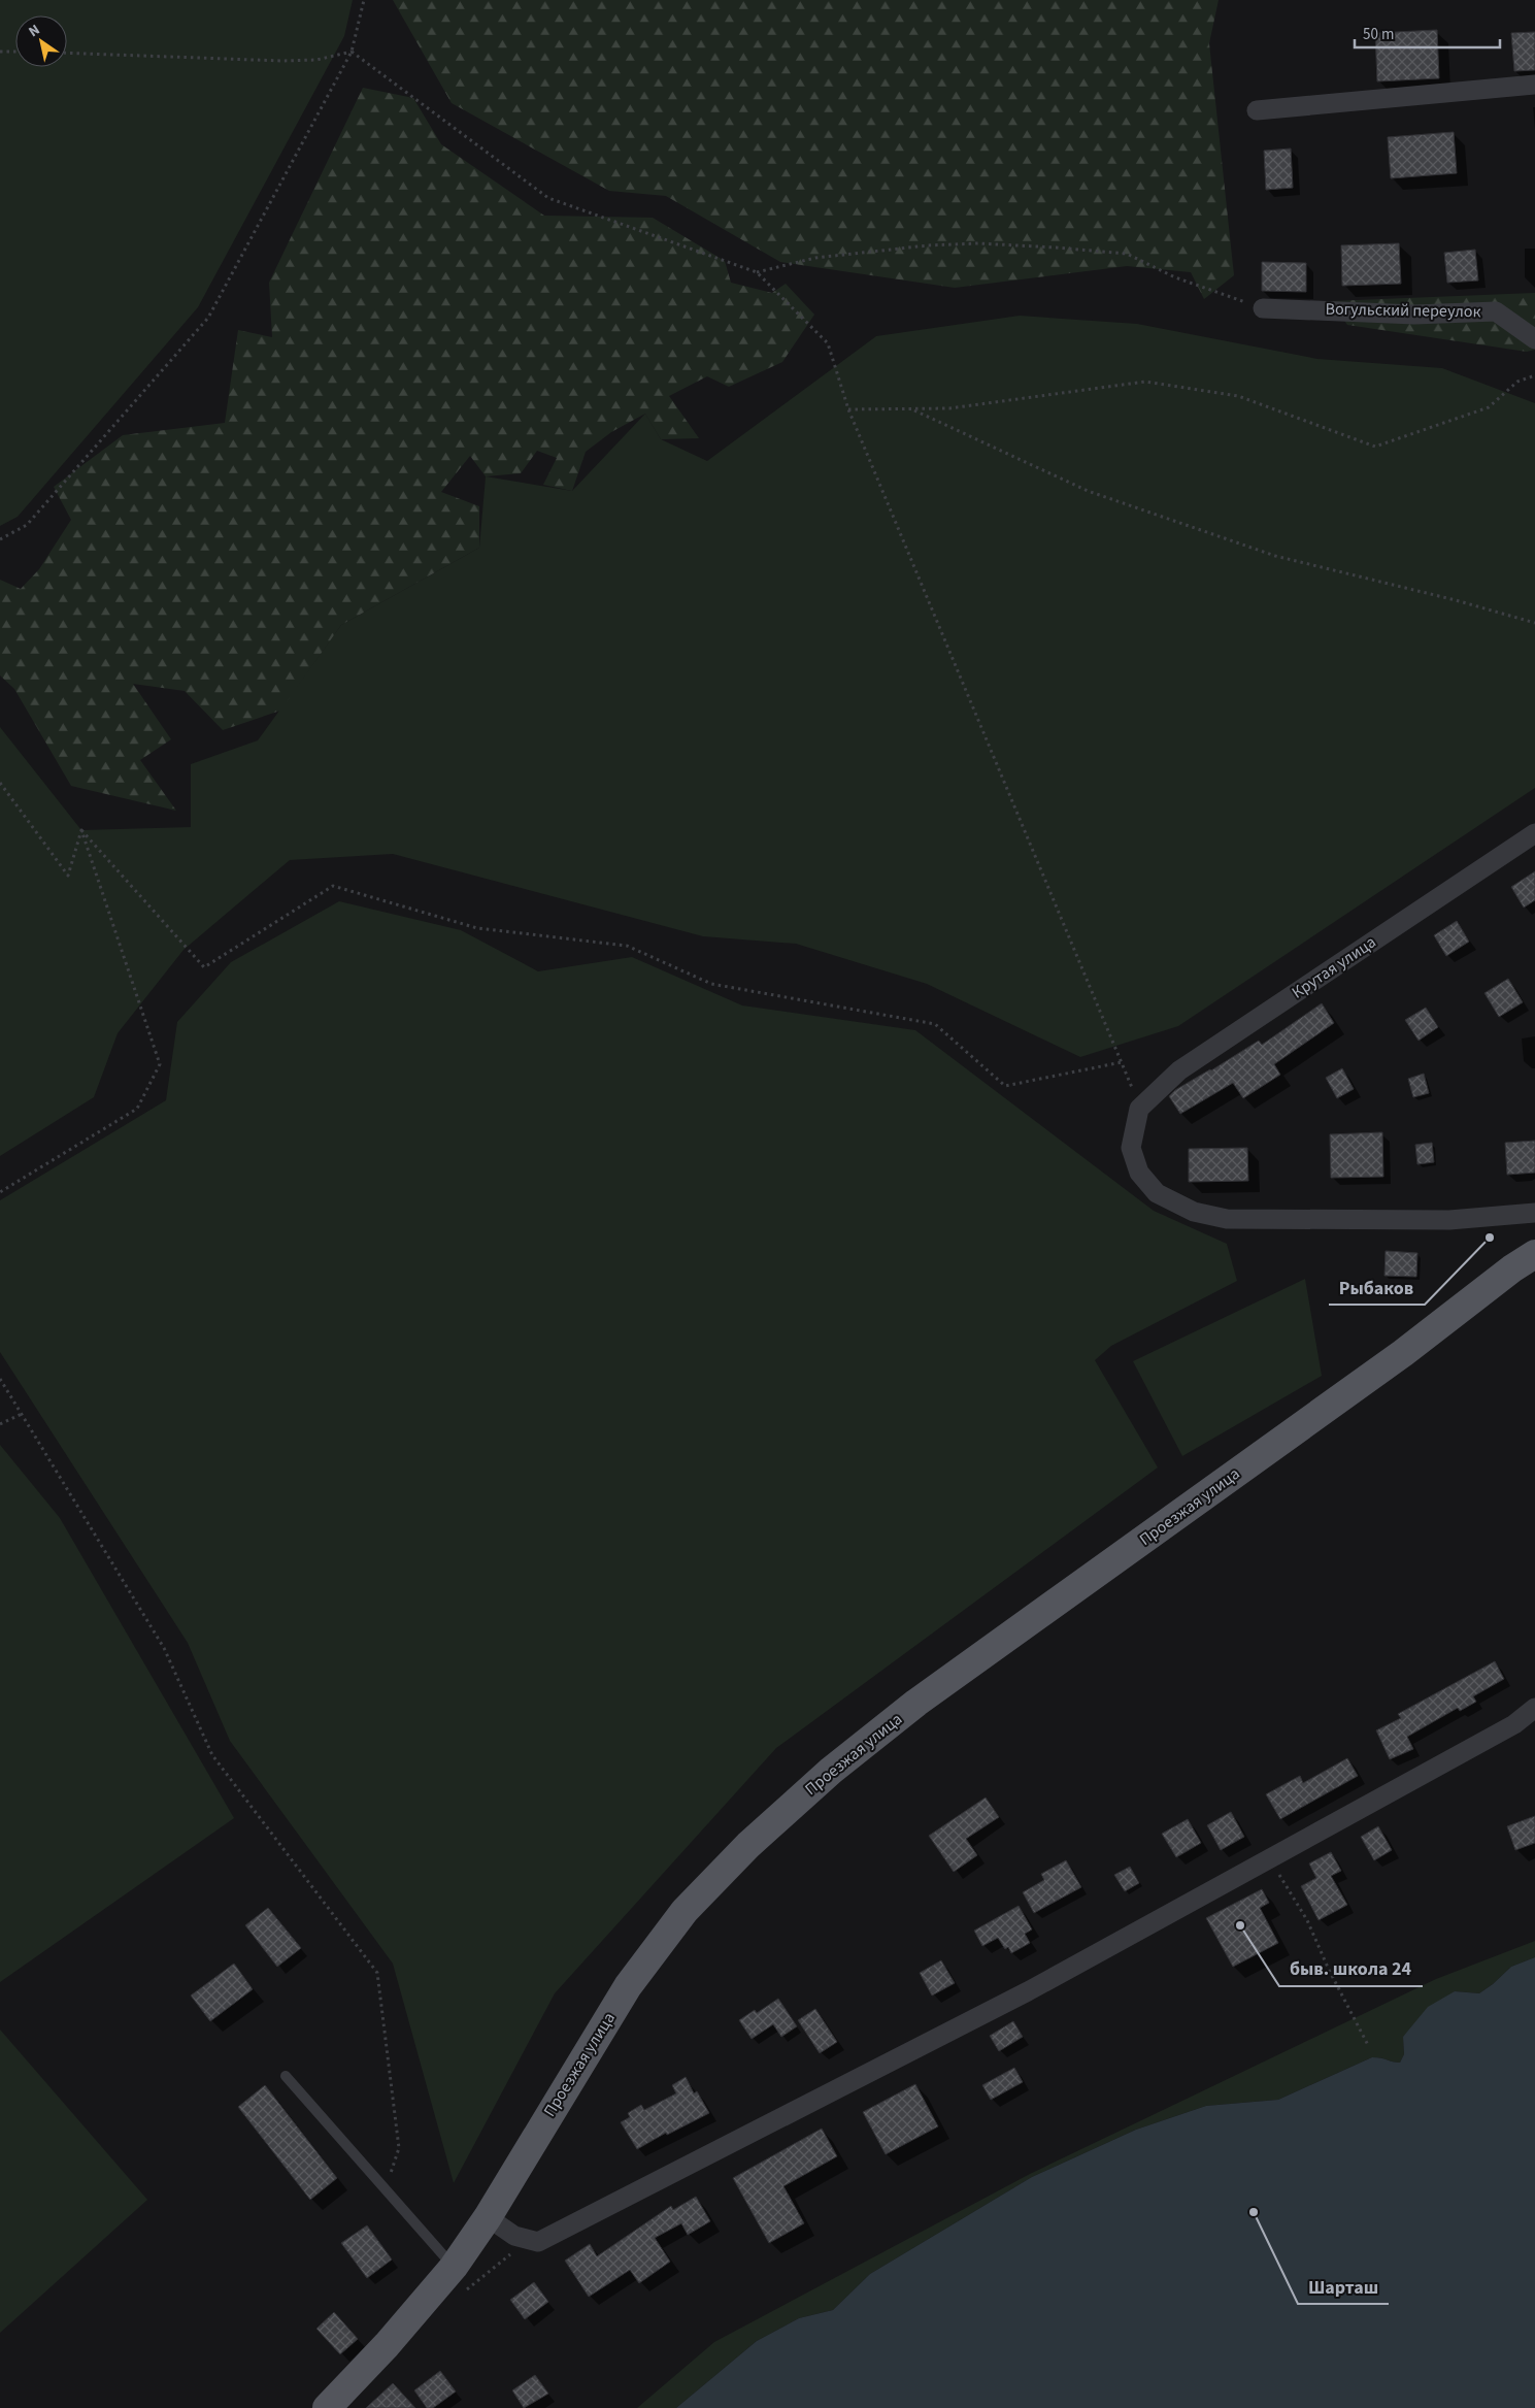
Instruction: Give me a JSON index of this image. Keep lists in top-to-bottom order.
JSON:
{
  "streets": {
    "main road": ["Проезжая улица"],
    "street": ["Вогульский переулок", "Крутая улица"]
  },
  "places": ["Рыбаков", "быв. школа 24", "Шарташ"],
  "scale_bar": "50 m",
  "north": "top left"
}
